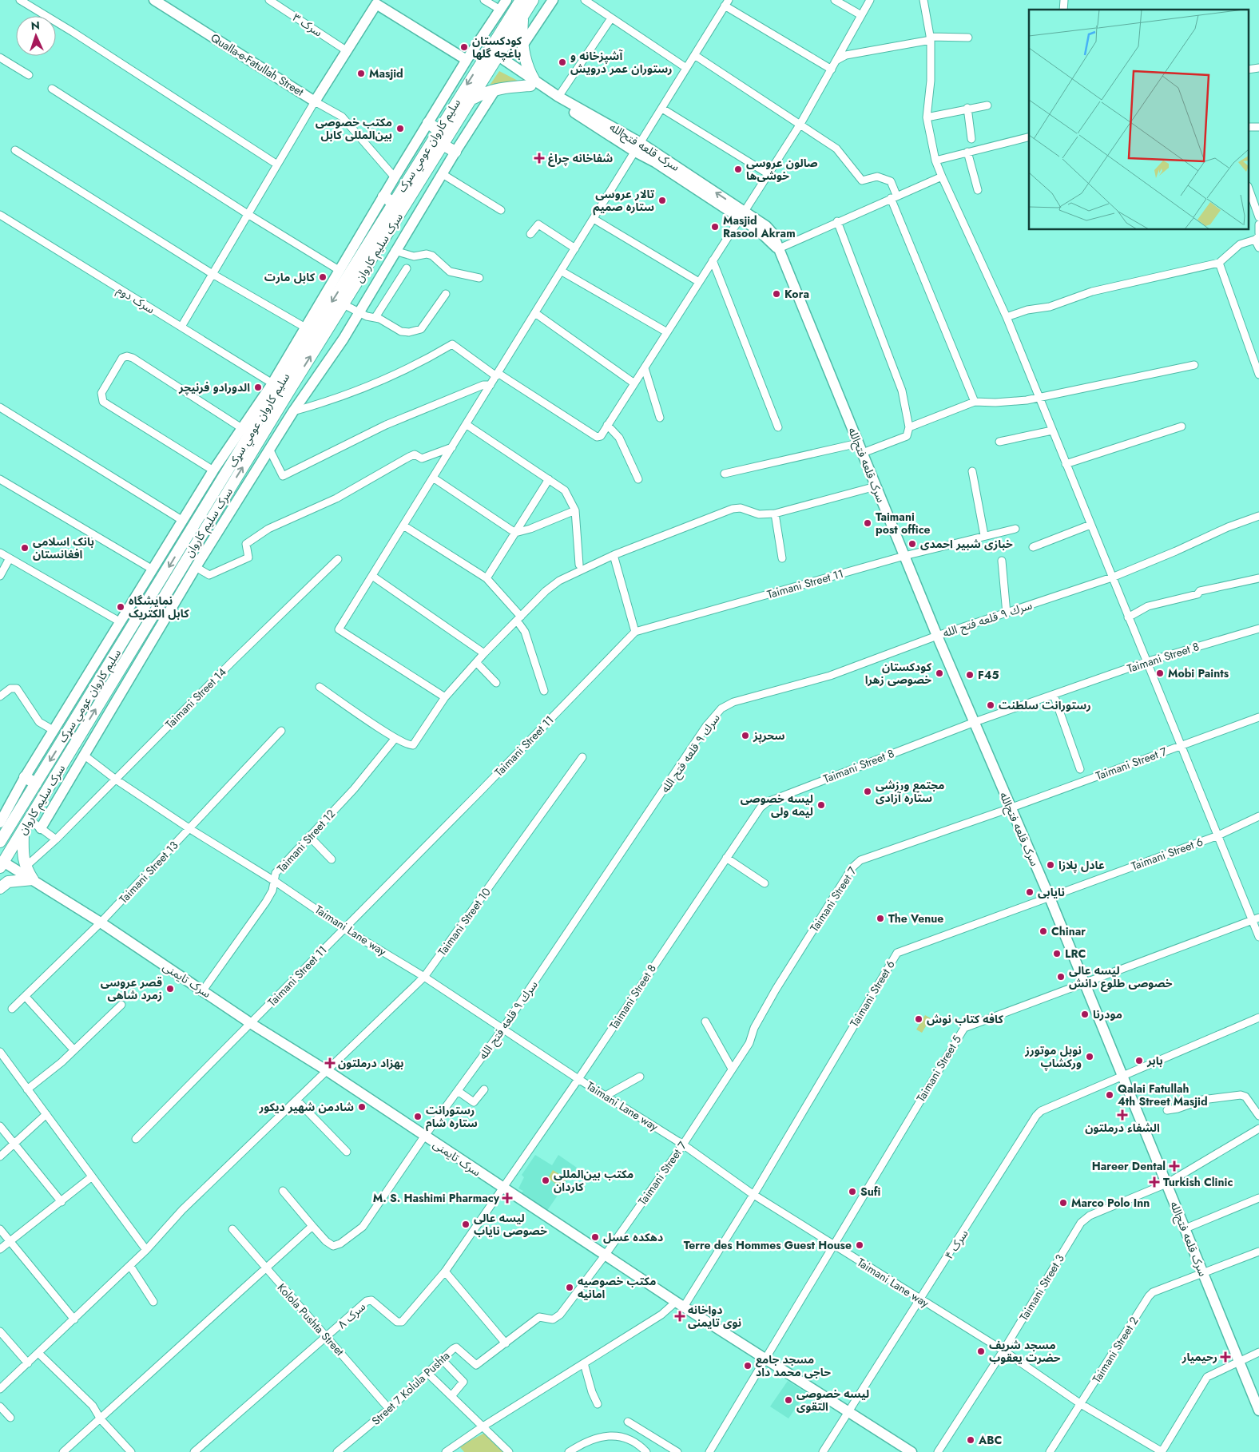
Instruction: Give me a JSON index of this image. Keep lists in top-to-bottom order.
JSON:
{
  "streets": {
    "main road": [
      "Qualla-e-Fatullah Street",
      "سلیم کاروان عومي سړک",
      "سرک قلعه فتح‌الله",
      "سرک سلیم کاروان",
      "سرک تایمنی"
    ],
    "street": [
      "سرک ۳",
      "سرک دوم",
      "Taimani Street 11",
      "سرك ٩ قلعه فتح الله",
      "Taimani Street 8",
      "Taimani Street 14",
      "Taimani Street 7",
      "Taimani Street 12",
      "Taimani Street 6",
      "Taimani Street 13",
      "Taimani Street 10",
      "Taimani Lane way",
      "Taimani Street 5",
      "سرک ۴",
      "Taimani Street 3",
      "سرک ۸",
      "Kolola Pushta Street",
      "Taimani Street 2",
      "Street 7 Kolula Pushta"
    ]
  },
  "crossings": [
    ["سرک ۳", "Qualla-e-Fatullah Street"],
    ["سلیم کاروان عومي سړک", "سرک قلعه فتح‌الله"],
    ["سلیم کاروان عومي سړک", "سرک سلیم کاروان"],
    ["سلیم کاروان عومي سړک", "سرک دوم"],
    ["سرک قلعه فتح‌الله", "سرک سلیم کاروان"],
    ["سرک قلعه فتح‌الله", "Taimani Street 11"],
    ["سرک قلعه فتح‌الله", "سرك ٩ قلعه فتح الله"],
    ["سرک قلعه فتح‌الله", "Taimani Street 8"],
    ["سرک قلعه فتح‌الله", "Taimani Street 7"],
    ["سرک قلعه فتح‌الله", "Taimani Street 6"],
    ["سرک قلعه فتح‌الله", "Taimani Street 5"],
    ["سرک قلعه فتح‌الله", "سرک ۴"],
    ["سرک قلعه فتح‌الله", "Taimani Street 3"],
    ["سرک قلعه فتح‌الله", "Taimani Street 2"],
    ["سرک سلیم کاروان", "سرک دوم"],
    ["سرک سلیم کاروان", "سرک تایمنی"],
    ["Taimani Street 11", "Taimani Lane way"],
    ["Taimani Street 11", "سرک تایمنی"],
    ["سرك ٩ قلعه فتح الله", "Taimani Lane way"],
    ["سرك ٩ قلعه فتح الله", "سرک تایمنی"],
    ["Taimani Street 8", "Taimani Lane way"],
    ["Taimani Street 8", "سرک تایمنی"],
    ["Taimani Street 8", "سرک ۸"],
    ["Taimani Street 14", "Taimani Lane way"],
    ["Taimani Street 7", "Taimani Lane way"],
    ["Taimani Street 7", "سرک تایمنی"],
    ["Taimani Street 7", "Street 7 Kolula Pushta"],
    ["Taimani Street 12", "Taimani Lane way"],
    ["Taimani Street 12", "سرک تایمنی"],
    ["Taimani Street 6", "Taimani Lane way"],
    ["Taimani Street 6", "سرک تایمنی"],
    ["Taimani Street 13", "Taimani Lane way"],
    ["Taimani Street 13", "سرک تایمنی"],
    ["Taimani Street 10", "Taimani Lane way"],
    ["Taimani Street 10", "سرک تایمنی"],
    ["Taimani Lane way", "Taimani Street 5"],
    ["Taimani Lane way", "سرک ۴"],
    ["Taimani Lane way", "Taimani Street 3"],
    ["Taimani Lane way", "Taimani Street 2"],
    ["سرک تایمنی", "Taimani Street 5"],
    ["سرک تایمنی", "سرک ۴"],
    ["سرک تایمنی", "سرک ۸"],
    ["سرک تایمنی", "Street 7 Kolula Pushta"],
    ["سرک ۸", "Kolola Pushta Street"],
    ["Kolola Pushta Street", "Street 7 Kolula Pushta"]
  ],
  "places": {
    "other": [
      "کودکستان باغچه گلها",
      "آشپزخانه و رستوران عمر درویش",
      "Masjid",
      "مکتب خصوصی بین‌المللی کابل",
      "صالون عروسی خوشی‌ها",
      "تالار عروسی ستاره صمیم",
      "Masjid Rasool Akram",
      "کابل مارت",
      "Kora",
      "الدورادو فرنیچر",
      "Taimani post office",
      "خبازی شبیر احمدی",
      "بانک اسلامی افغانستان",
      "نمایشگاه کابل الکتریک",
      "کودکستان خصوصی زهرا",
      "Mobi Paints",
      "F45",
      "رستورانت سلطنت",
      "سحرپز",
      "مجتمع ورزشی ستاره آزادی",
      "لیسه خصوصی لیمه ولی",
      "عادل پلازا",
      "نایابی",
      "The Venue",
      "Chinar",
      "LRC",
      "لیسه عالی خصوصی طلوع دانش",
      "قصر عروسی زمرد شاهی",
      "مودرنا",
      "کافه کتاب نوش",
      "نوبل موتورز ورکشاپ",
      "بابر",
      "Qalai Fatullah 4th Street Masjid",
      "شادمن شهیر دیکور",
      "رستورانت ستاره شام",
      "مکتب بین‌المللی کاردان",
      "Sufi",
      "Marco Polo Inn",
      "لیسه عالی خصوصی نایاب",
      "دهکده عسل",
      "Terre des Hommes Guest House",
      "مکتب خصوصیه امانیه",
      "مسجد شریف حضرت یعقوب",
      "مسجد جامع حاجی محمد داد",
      "لیسه خصوصی التقوی",
      "ABC"
    ],
    "health": [
      "شفاخانه چراغ",
      "بهزاد درملتون",
      "الشفاء درملتون",
      "Hareer Dental",
      "Turkish Clinic",
      "M. S. Hashimi Pharmacy",
      "دواخانه نوی تایمنی",
      "رحیمیار"
    ]
  },
  "north": "top"
}
